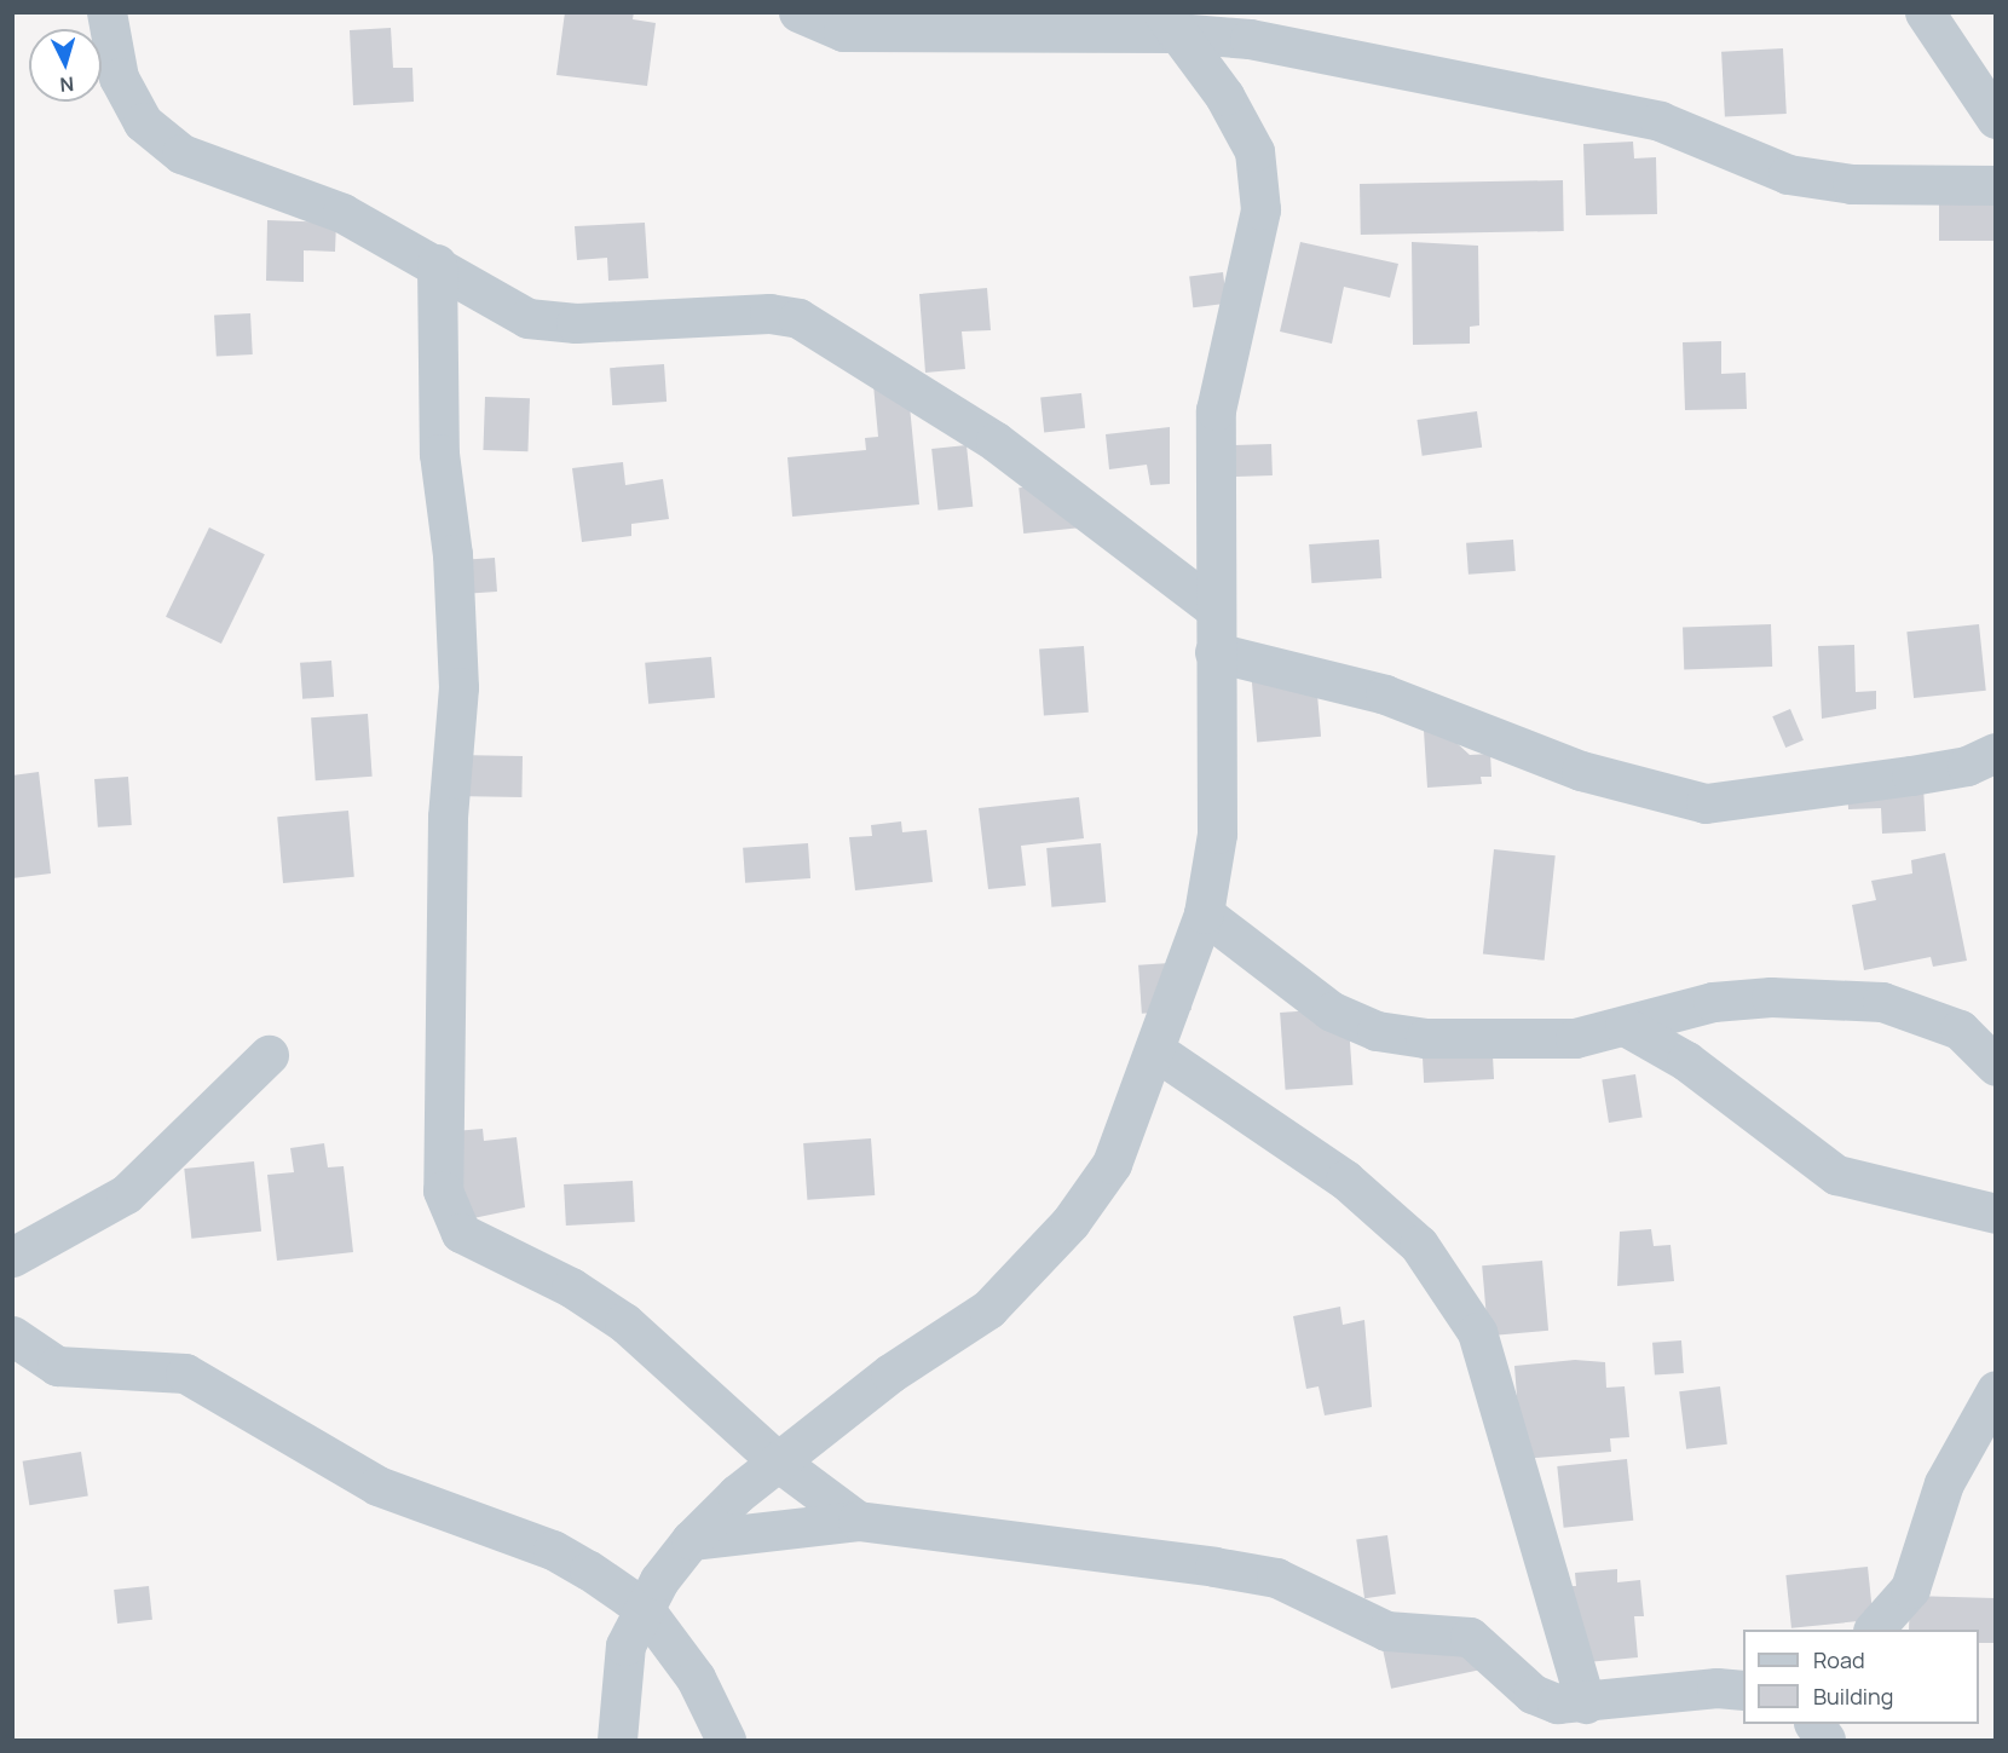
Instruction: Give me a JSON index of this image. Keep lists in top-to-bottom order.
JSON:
{
  "legend": ["Road", "Building"],
  "north": "bottom"
}
